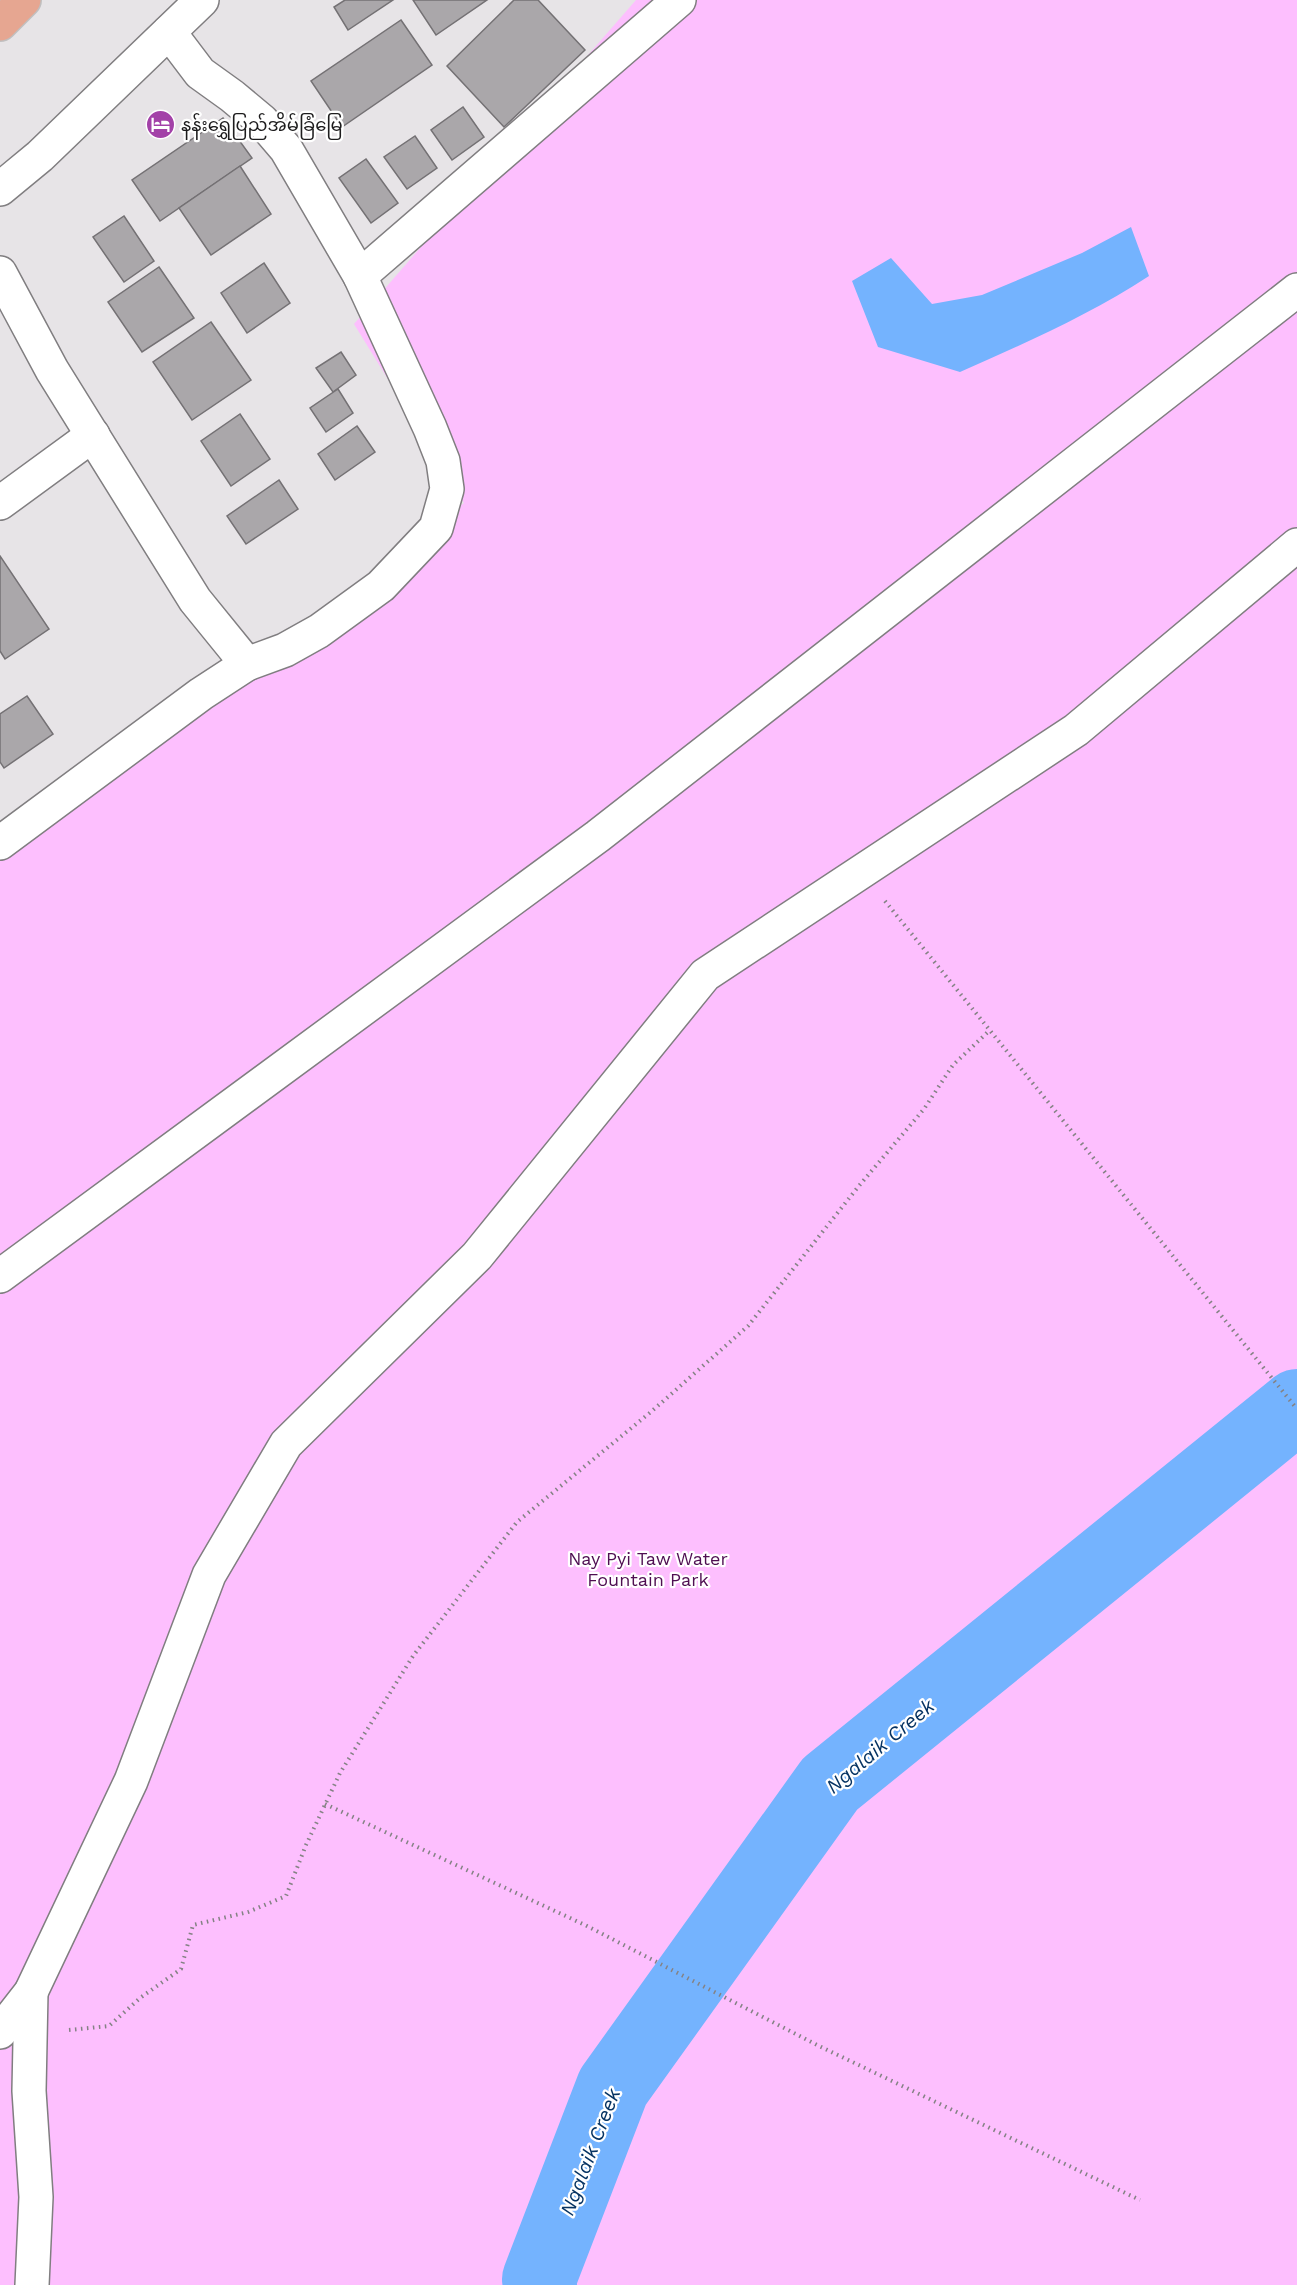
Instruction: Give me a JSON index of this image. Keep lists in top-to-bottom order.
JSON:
{
  "water": ["Ngalaik Creek"],
  "parks": ["Nay Pyi Taw Water Fountain Park"],
  "places": {
    "hotel": ["နန်းရွှေပြည်အိမ်ခြံမြေ"]
  }
}
